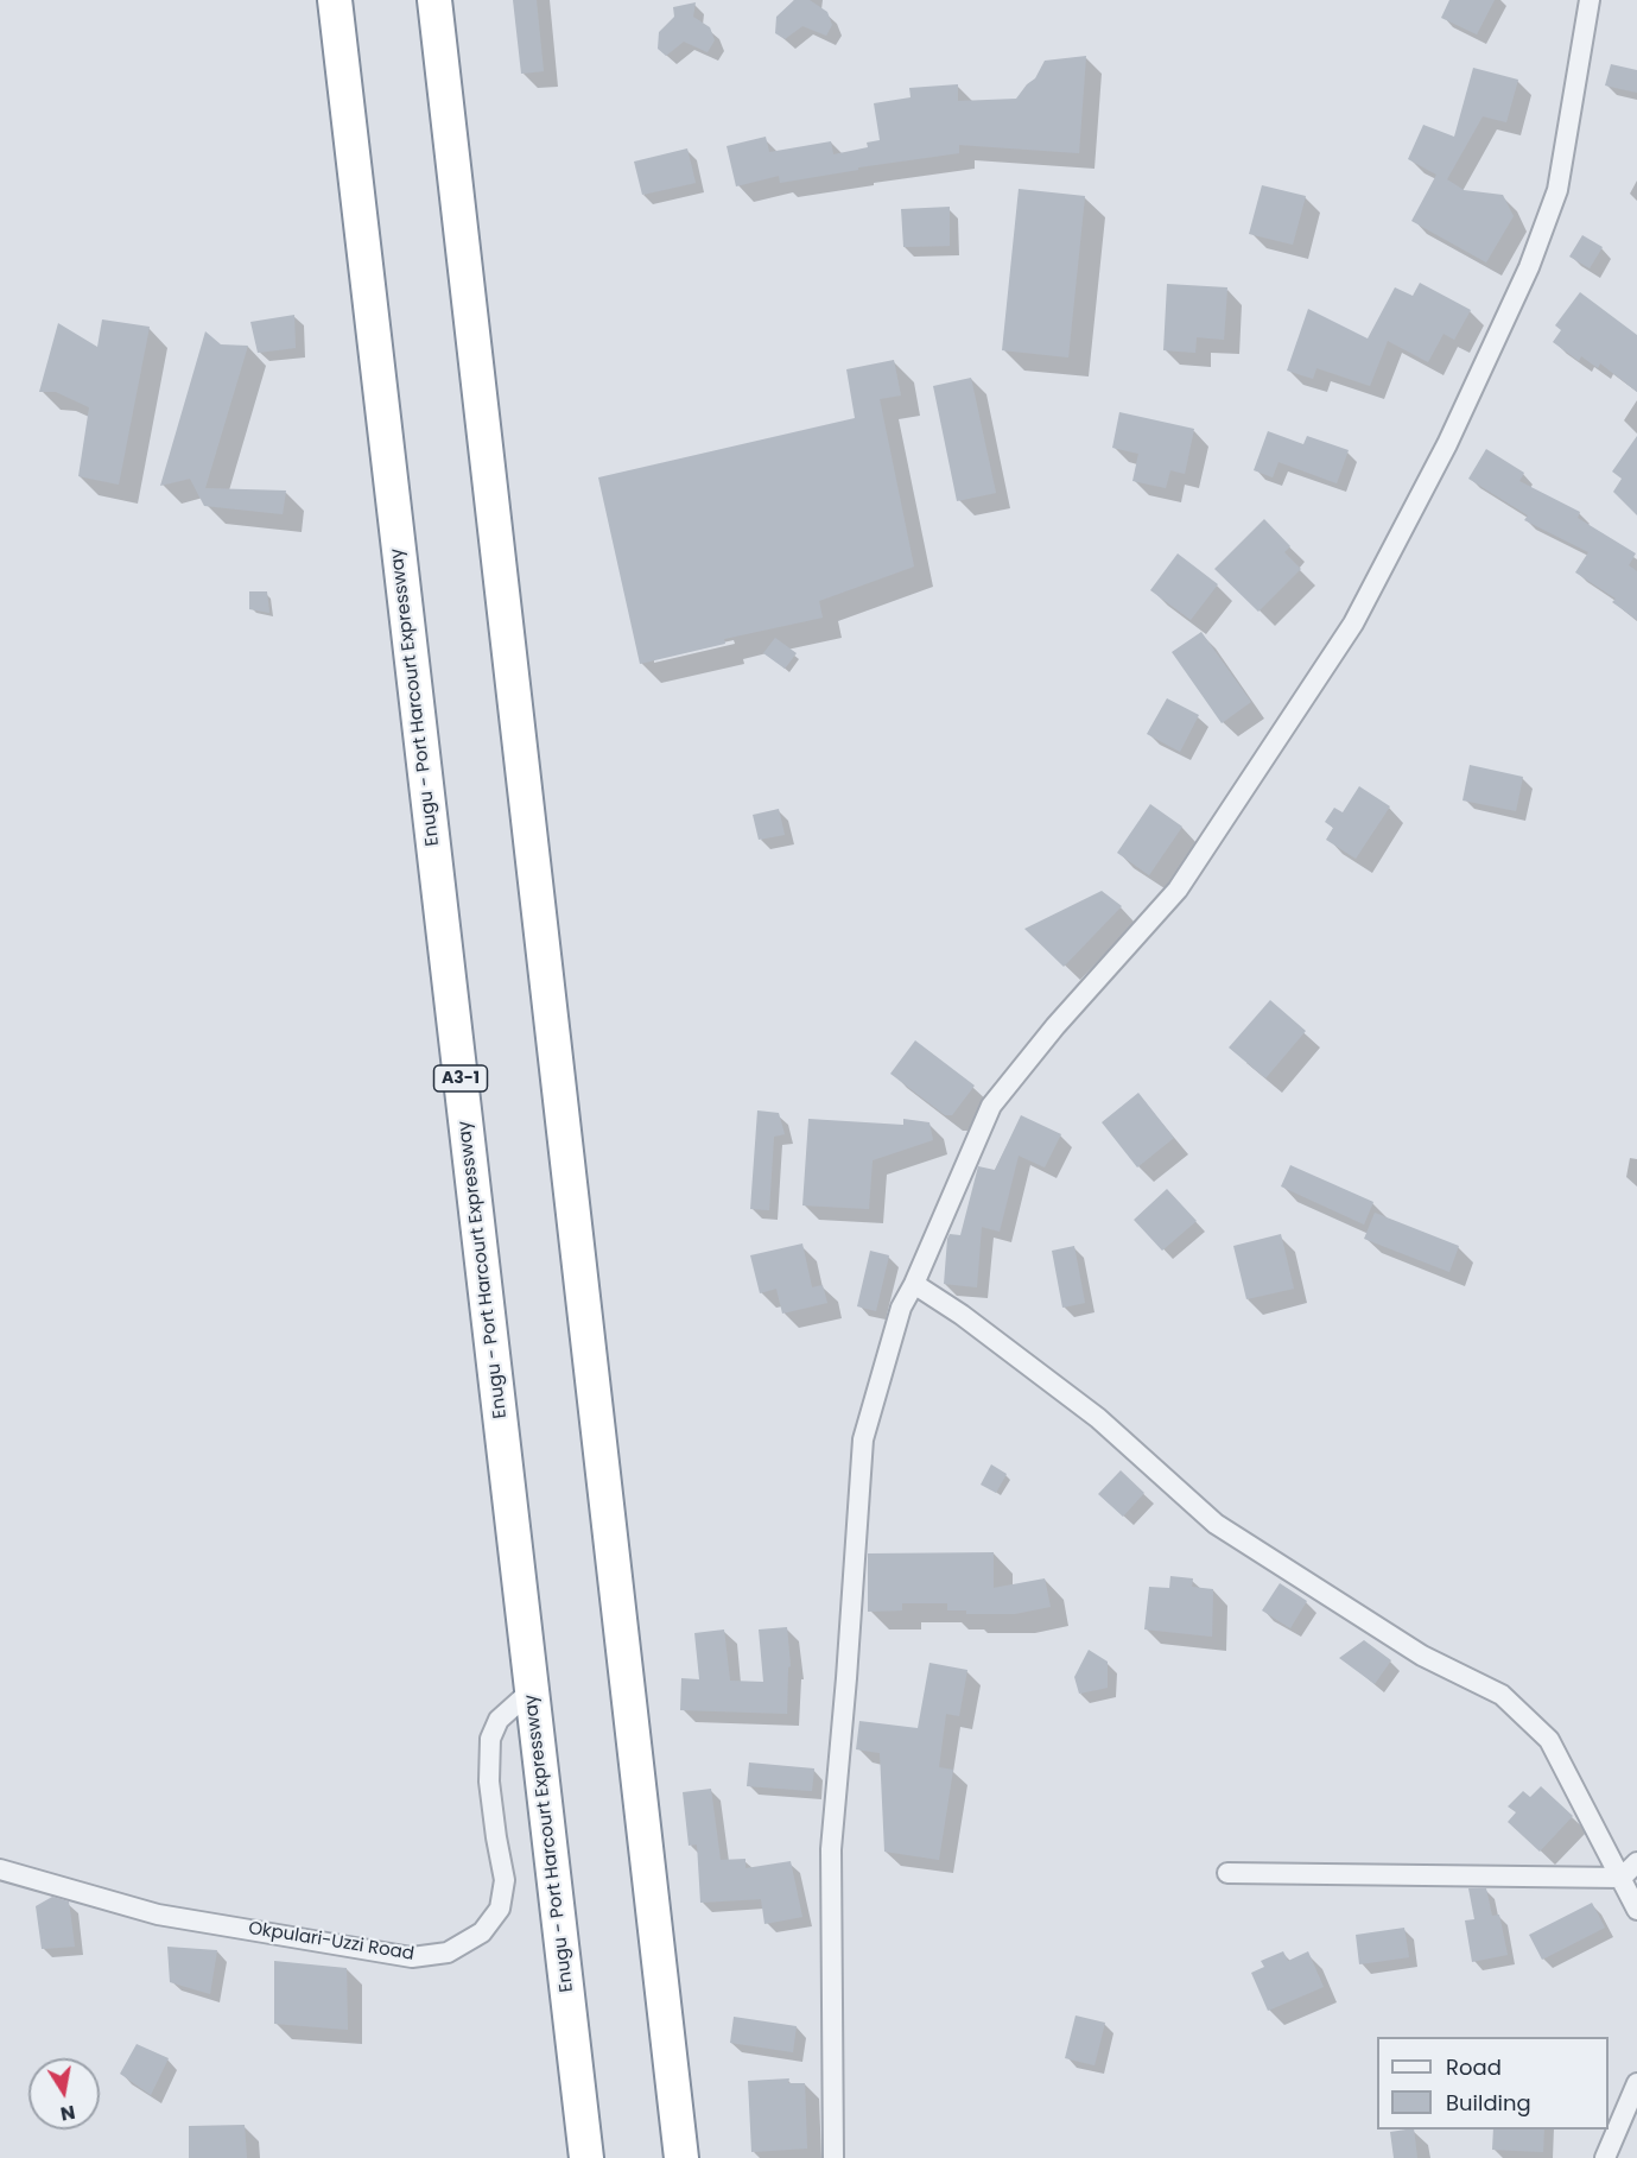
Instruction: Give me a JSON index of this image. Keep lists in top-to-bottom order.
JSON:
{
  "streets": {
    "highway": ["Enugu - Port Harcourt Expressway", "A3-1"],
    "street": ["Okpulari-Uzzi Road"]
  },
  "crossings": [
    ["Enugu - Port Harcourt Expressway", "Okpulari-Uzzi Road"]
  ],
  "legend": ["Road", "Building"],
  "north": "bottom"
}
